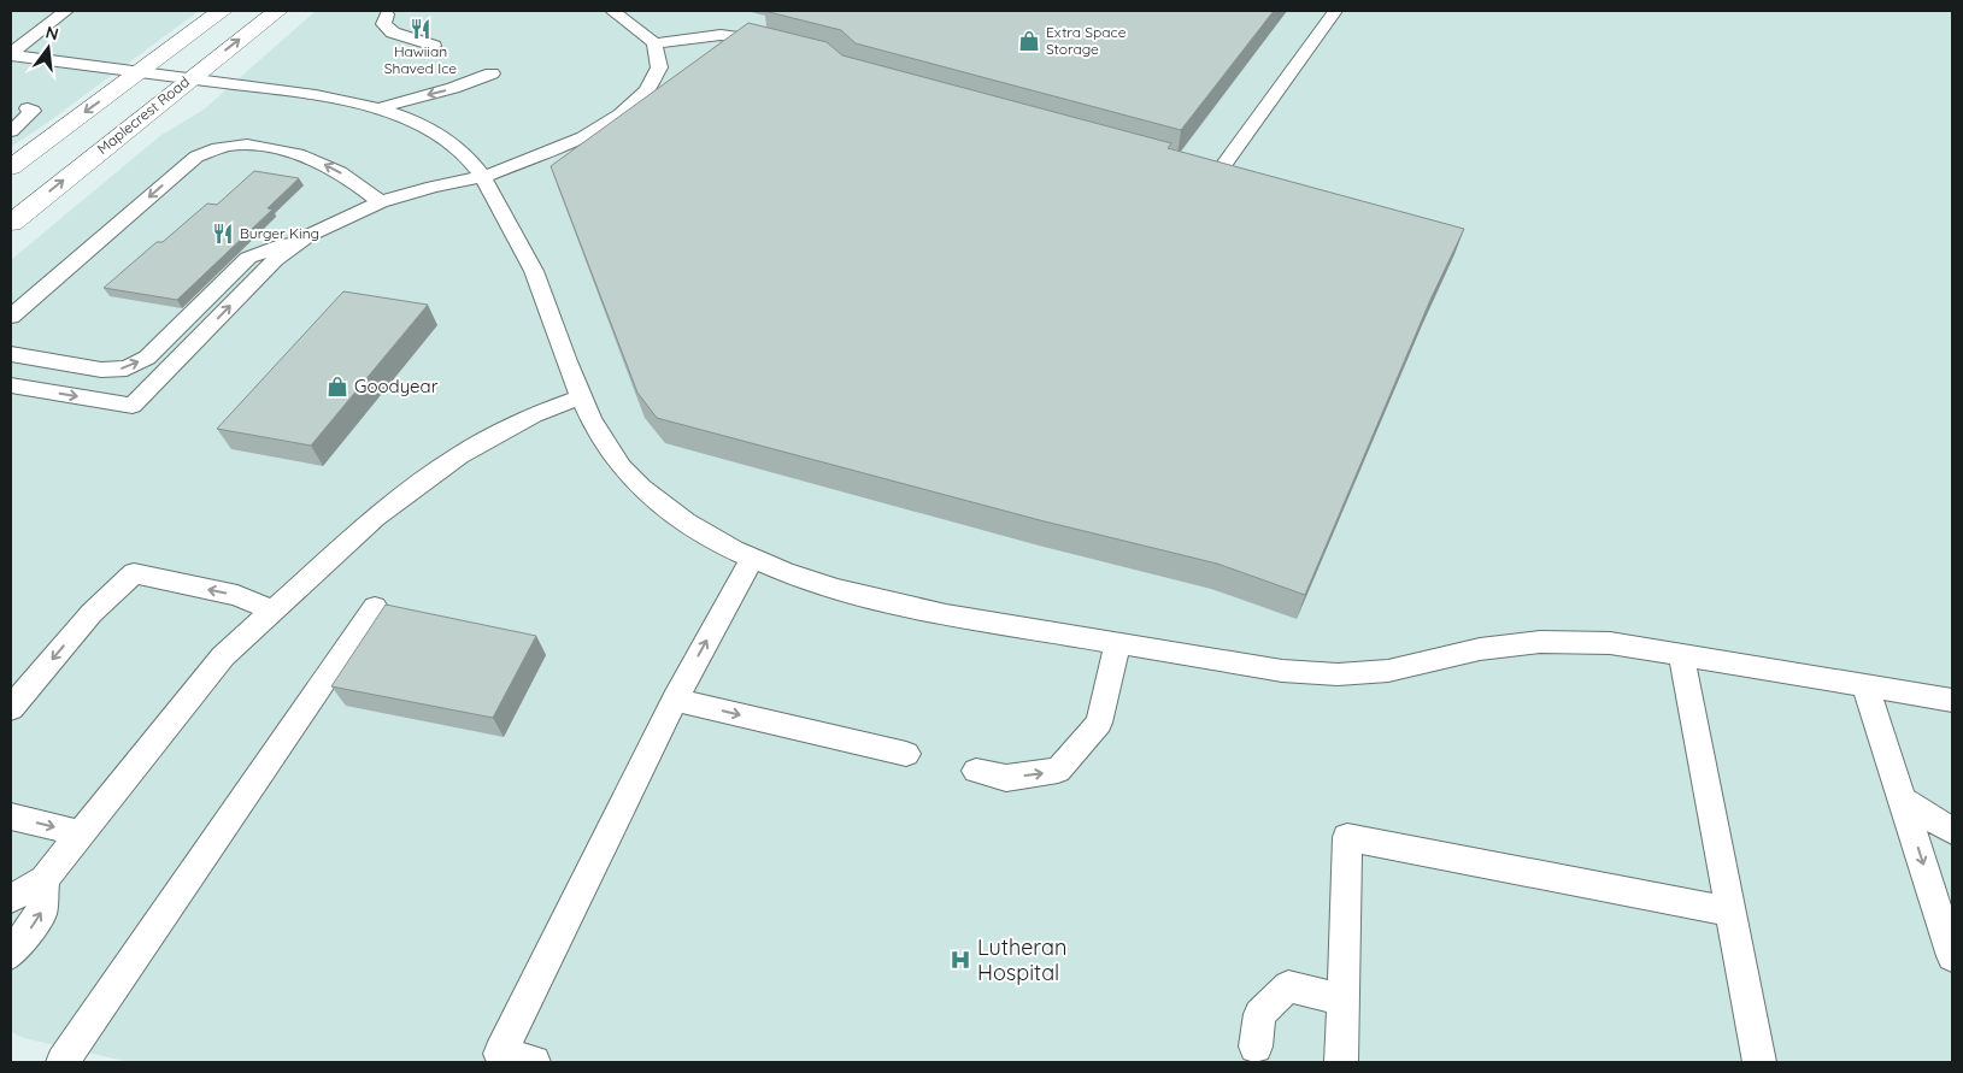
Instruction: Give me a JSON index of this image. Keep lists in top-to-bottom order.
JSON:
{
  "streets": {
    "main road": ["Maplecrest Road"]
  },
  "places": {
    "restaurant": ["Hawiian Shaved Ice", "Burger King"],
    "shop": ["Extra Space Storage", "Goodyear"],
    "hospital": ["Lutheran Hospital"]
  },
  "north": "top"
}
